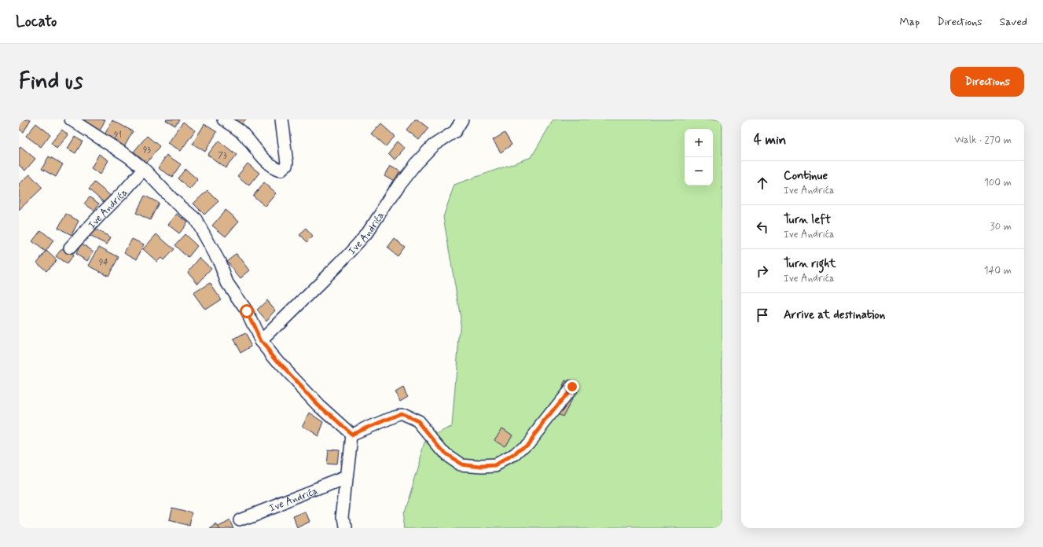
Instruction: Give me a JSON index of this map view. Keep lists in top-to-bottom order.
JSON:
{
  "streets": {
    "street": ["Ive Andrića"]
  },
  "house_numbers": [
    "91",
    "93",
    "73",
    "94"
  ],
  "page": {
    "header": "Locato",
    "nav": ["Map", "Directions", "Saved"],
    "buttons": "Directions",
    "title": "Find us",
    "heading": ["4 min", "Walk · 270 m"],
    "map_buttons": ["+", "−"],
    "list": [
      ["Continue", "Ive Andrića", "100 m"],
      ["Turn left", "Ive Andrića", "30 m"],
      ["Turn right", "Ive Andrića", "140 m"],
      "Arrive at destination"
    ]
  }
}
